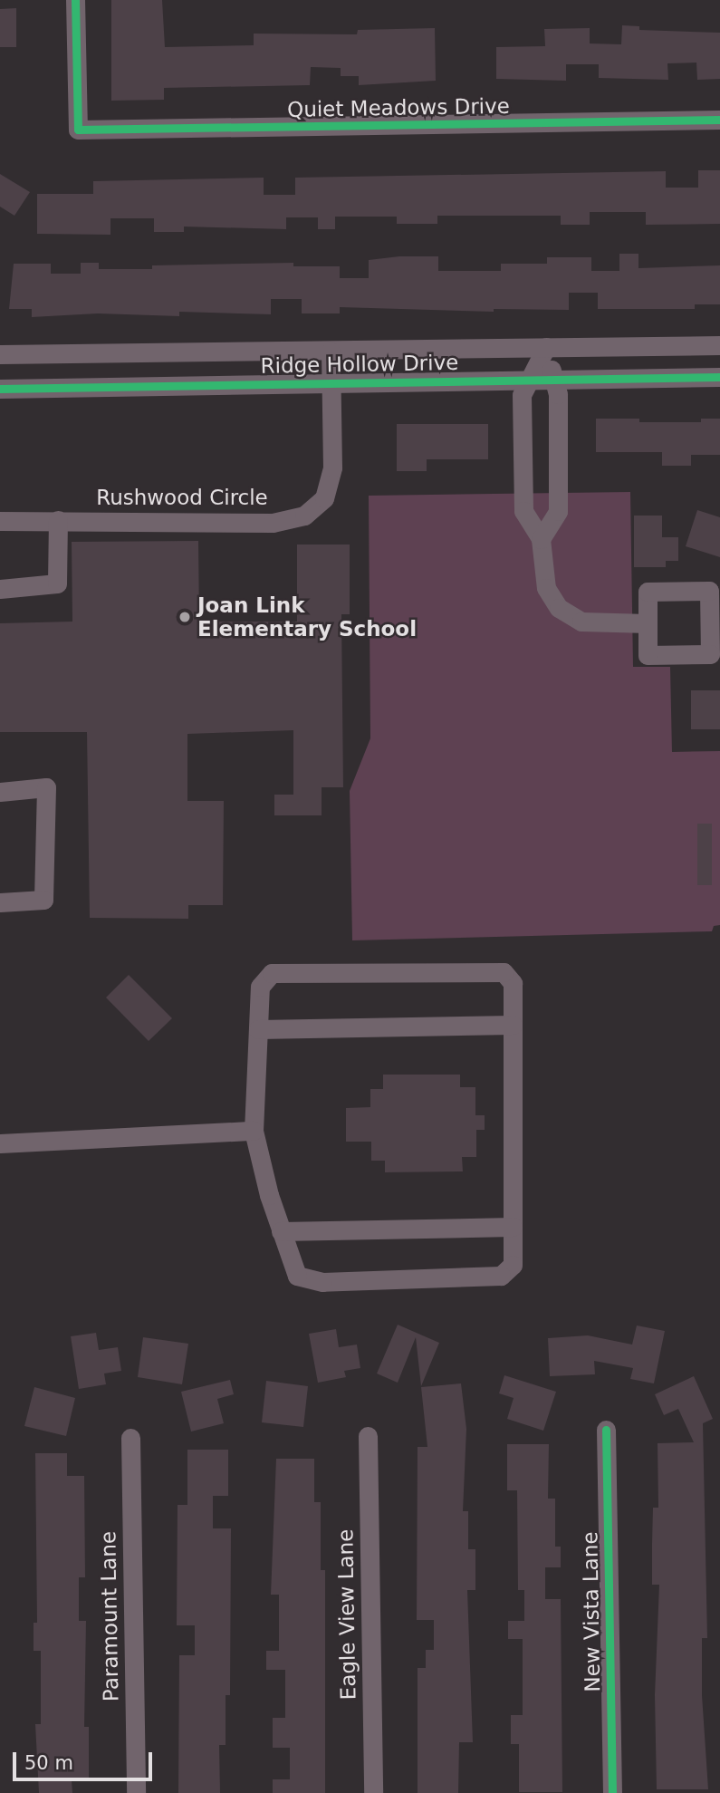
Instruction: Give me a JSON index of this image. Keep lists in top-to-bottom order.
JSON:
{
  "streets": {
    "street": [
      "Quiet Meadows Drive",
      "Ridge Hollow Drive",
      "Rushwood Circle",
      "New Vista Lane",
      "Eagle View Lane",
      "Paramount Lane"
    ]
  },
  "crossings": [
    ["Ridge Hollow Drive", "Rushwood Circle"]
  ],
  "places": ["Joan Link Elementary School"],
  "scale_bar": "50 m"
}
